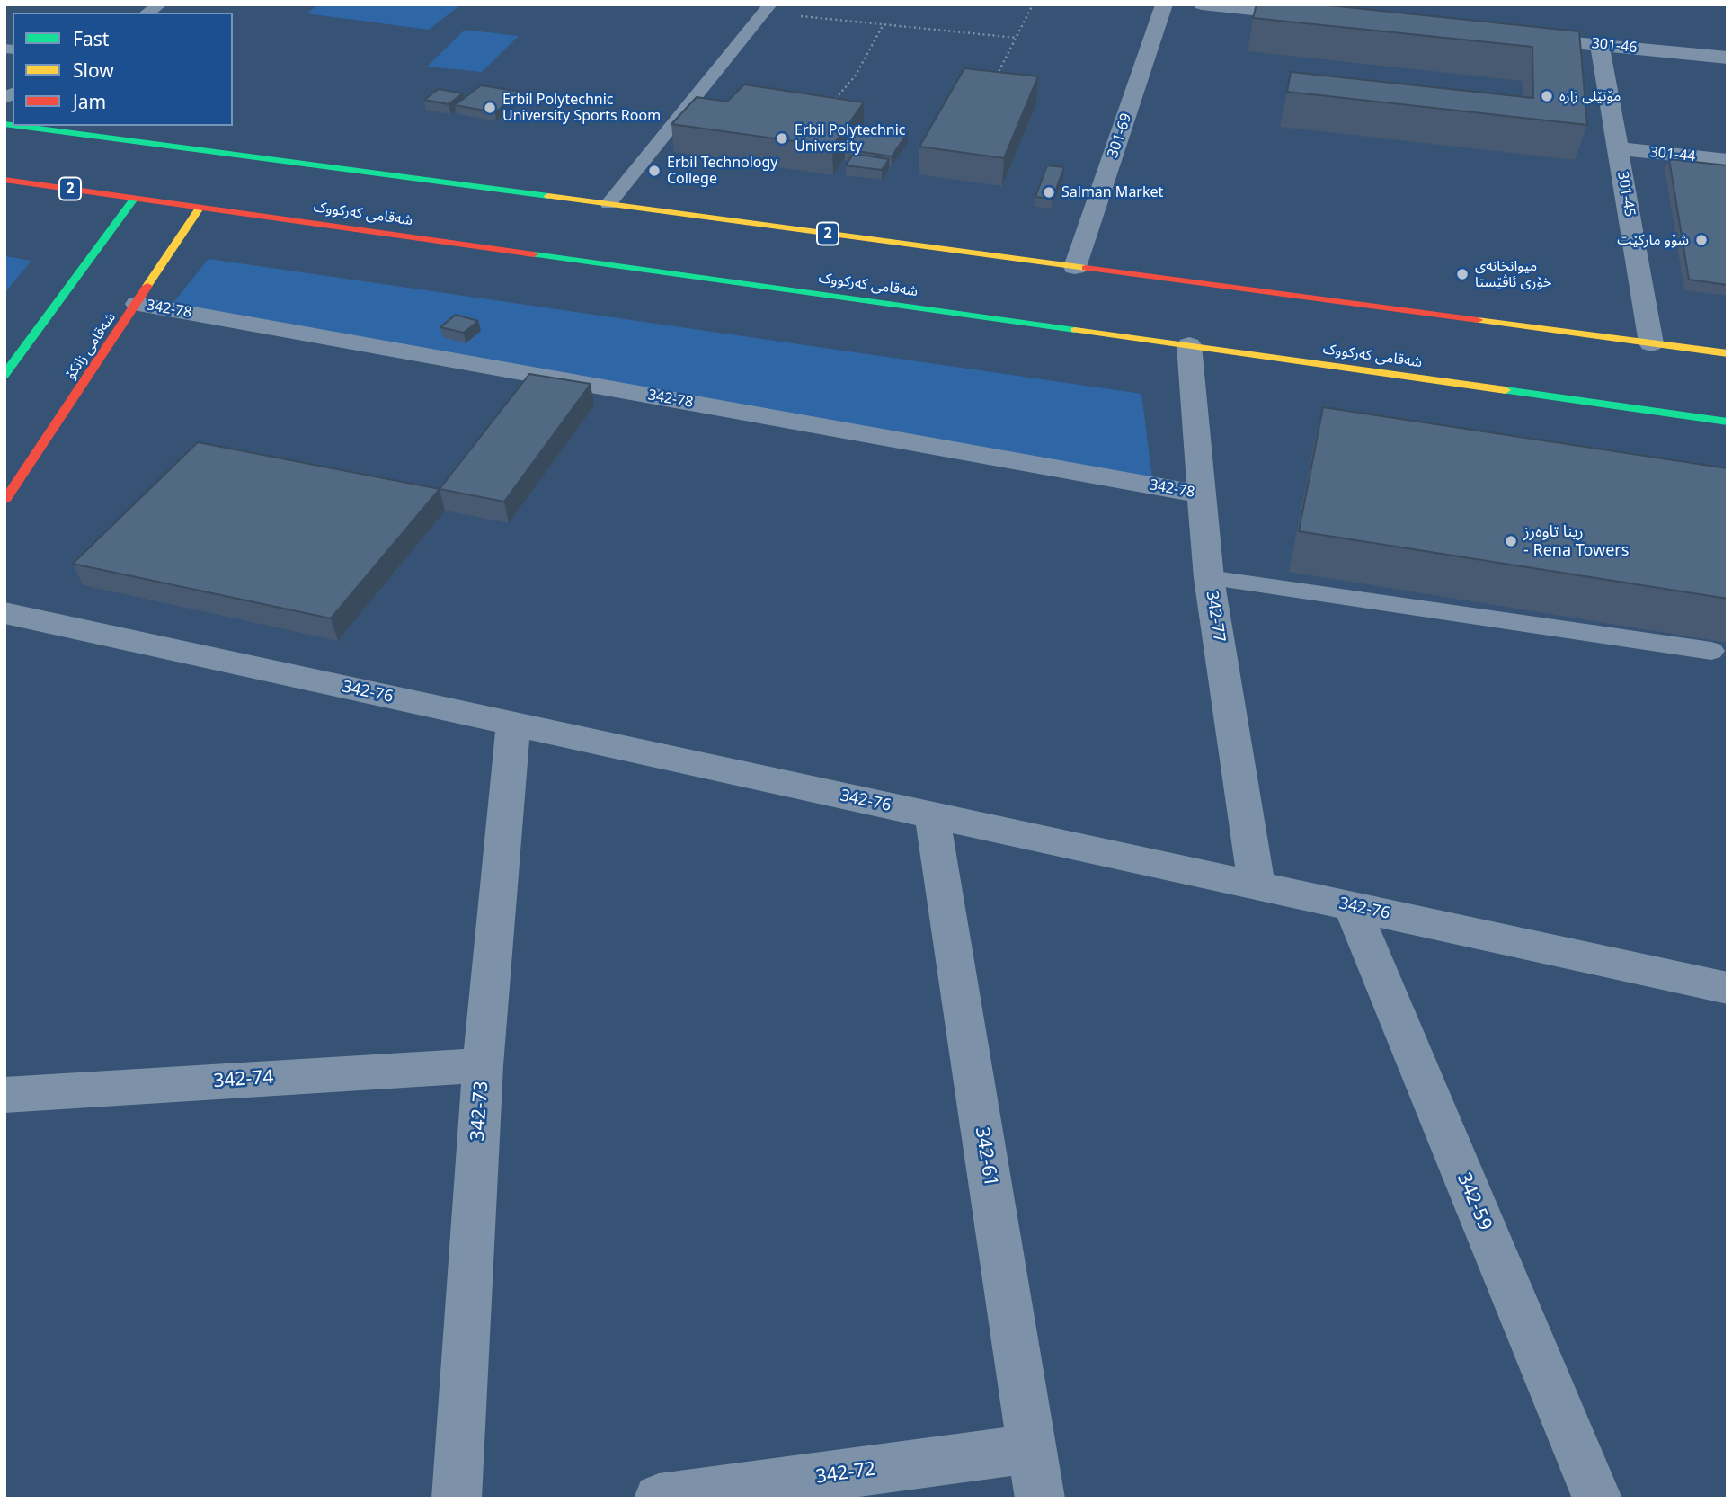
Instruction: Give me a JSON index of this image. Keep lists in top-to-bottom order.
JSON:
{
  "streets": {
    "main road": ["2", "شەقامی کەرکووک", "شەقامی زانکۆ"],
    "street": [
      "301-46",
      "301-69",
      "301-44",
      "301-45",
      "342-78",
      "342-77",
      "342-76",
      "342-74",
      "342-73",
      "342-61",
      "342-59",
      "342-72"
    ]
  },
  "crossings": [
    ["301-46", "301-45"],
    ["301-69", "2"],
    ["301-44", "301-45"],
    ["2", "301-45"],
    ["شەقامی کەرکووک", "شەقامی زانکۆ"],
    ["شەقامی کەرکووک", "342-77"],
    ["342-78", "شەقامی زانکۆ"],
    ["342-78", "342-77"],
    ["342-77", "342-76"],
    ["342-76", "342-73"],
    ["342-76", "342-61"],
    ["342-76", "342-59"],
    ["342-74", "342-73"],
    ["342-61", "342-72"]
  ],
  "places": [
    "مۆتێلی زارە",
    "Erbil Polytechnic University Sports Room",
    "Erbil Polytechnic University",
    "Erbil Technology College",
    "Salman Market",
    "شۆو مارکێت",
    "میوانخانەی خۆری ئاڤێستا",
    "رينا تاوەرز - Rena Towers"
  ],
  "legend": ["Fast", "Slow", "Jam"]
}
